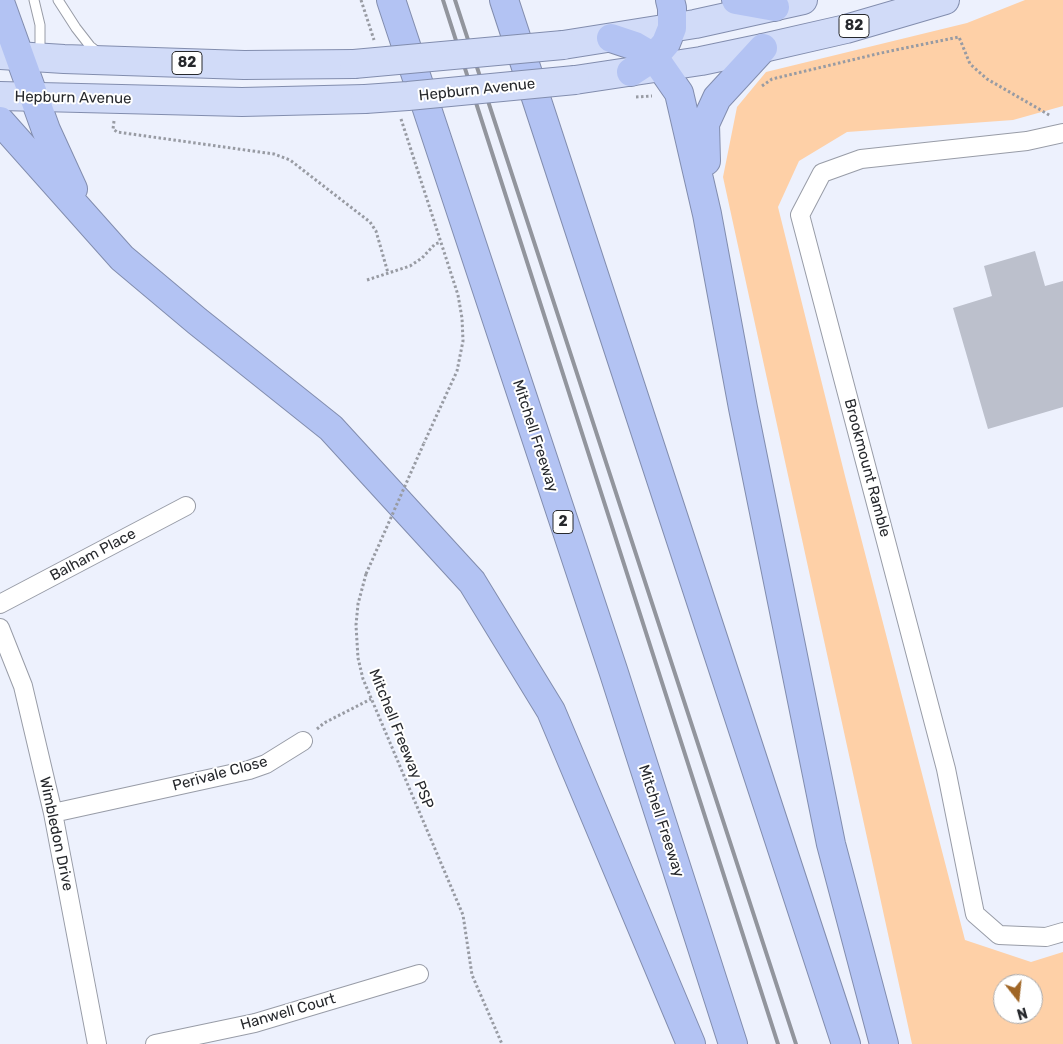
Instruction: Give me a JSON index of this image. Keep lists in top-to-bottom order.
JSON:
{
  "streets": {
    "highway": ["Mitchell Freeway", "2"],
    "main road": ["82", "Hepburn Avenue"],
    "street": [
      "Brookmount Ramble",
      "Balham Place",
      "Perivale Close",
      "Wimbledon Drive",
      "Hanwell Court"
    ],
    "path": ["Mitchell Freeway PSP"]
  },
  "crossings": [
    ["Perivale Close", "Wimbledon Drive"]
  ],
  "north": "bottom"
}
